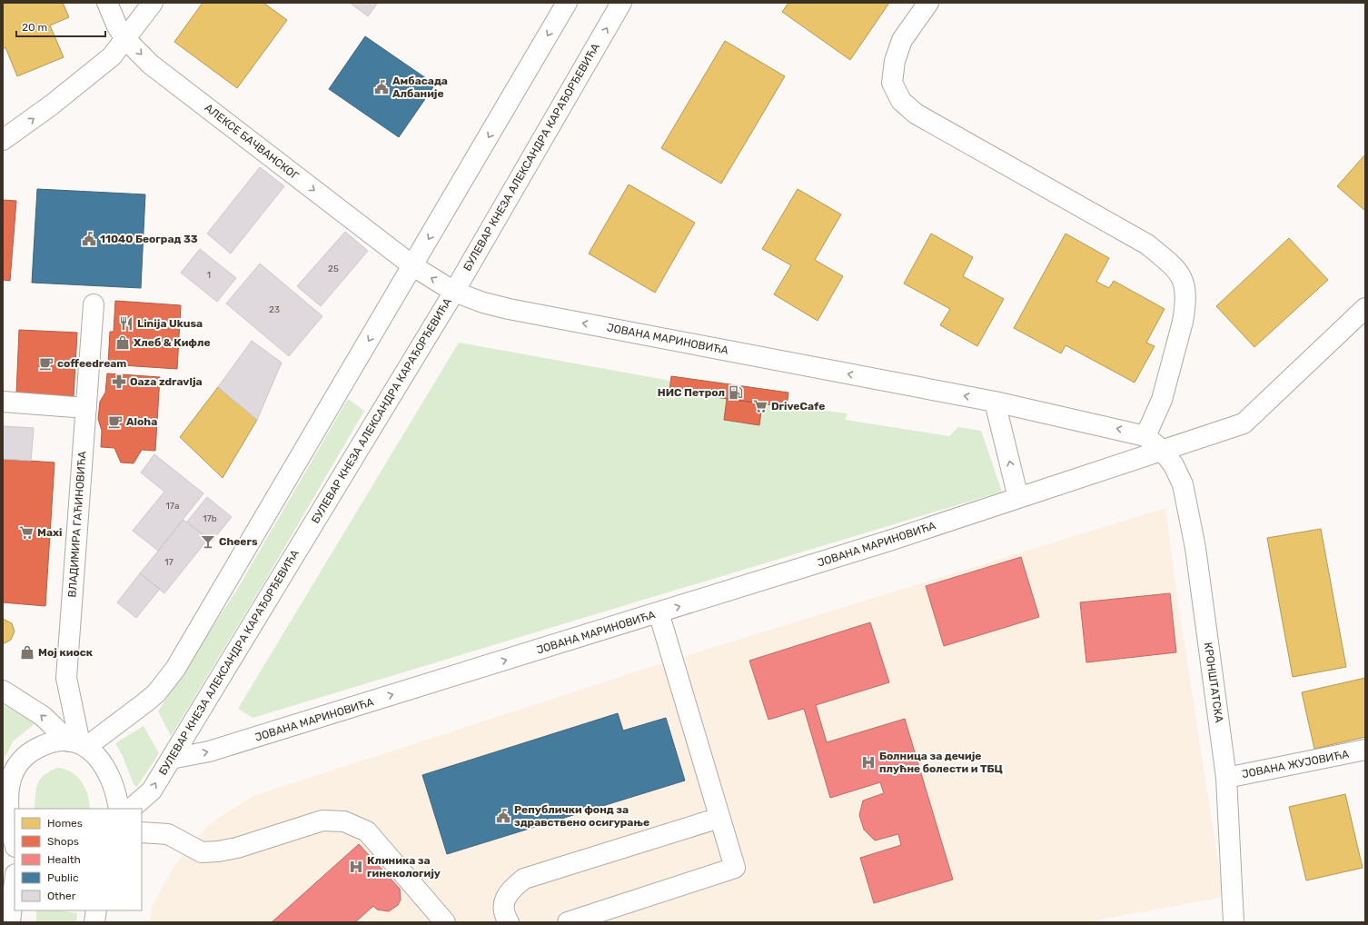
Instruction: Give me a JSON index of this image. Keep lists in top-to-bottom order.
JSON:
{
  "streets": {
    "street": [
      "АЛЕКСЕ БАЧВАНСКОГ",
      "БУЛЕВАР КНЕЗА АЛЕКСАНДРА КАРАЂОРЂЕВИЋА",
      "ЈОВАНА МАРИНОВИЋА",
      "ВЛАДИМИРА ГАЋИНОВИЋА",
      "КРОНШТАТСКА",
      "ЈОВАНА ЖУЈОВИЋА"
    ]
  },
  "crossings": [
    ["АЛЕКСЕ БАЧВАНСКОГ", "ЈОВАНА МАРИНОВИЋА"],
    ["БУЛЕВАР КНЕЗА АЛЕКСАНДРА КАРАЂОРЂЕВИЋА", "ЈОВАНА МАРИНОВИЋА"],
    ["ЈОВАНА МАРИНОВИЋА", "КРОНШТАТСКА"],
    ["КРОНШТАТСКА", "ЈОВАНА ЖУЈОВИЋА"]
  ],
  "one_way": ["АЛЕКСЕ БАЧВАНСКОГ"],
  "places": {
    "public building": ["Амбасада Албаније", "11040 Београд 33", "Републички фонд за здравствено осигурање"],
    "restaurant": ["Linija Ukusa"],
    "shop": ["Хлеб & Кифле", "Мој киоск"],
    "cafe": ["coffeedream", "Aloha"],
    "pharmacy": ["Oaza zdravlja"],
    "fuel station": ["НИС Петрол"],
    "supermarket": ["DriveCafe", "Maxi"],
    "bar": ["Cheers"],
    "hospital": ["Болница за дечије плућне болести и ТБЦ", "Клиника за гинекологију"]
  },
  "house_numbers": [
    "25",
    "1",
    "23",
    "17a",
    "17b",
    "17"
  ],
  "legend": [
    "Homes",
    "Shops",
    "Health",
    "Public",
    "Other"
  ],
  "scale_bar": "20 m"
}
